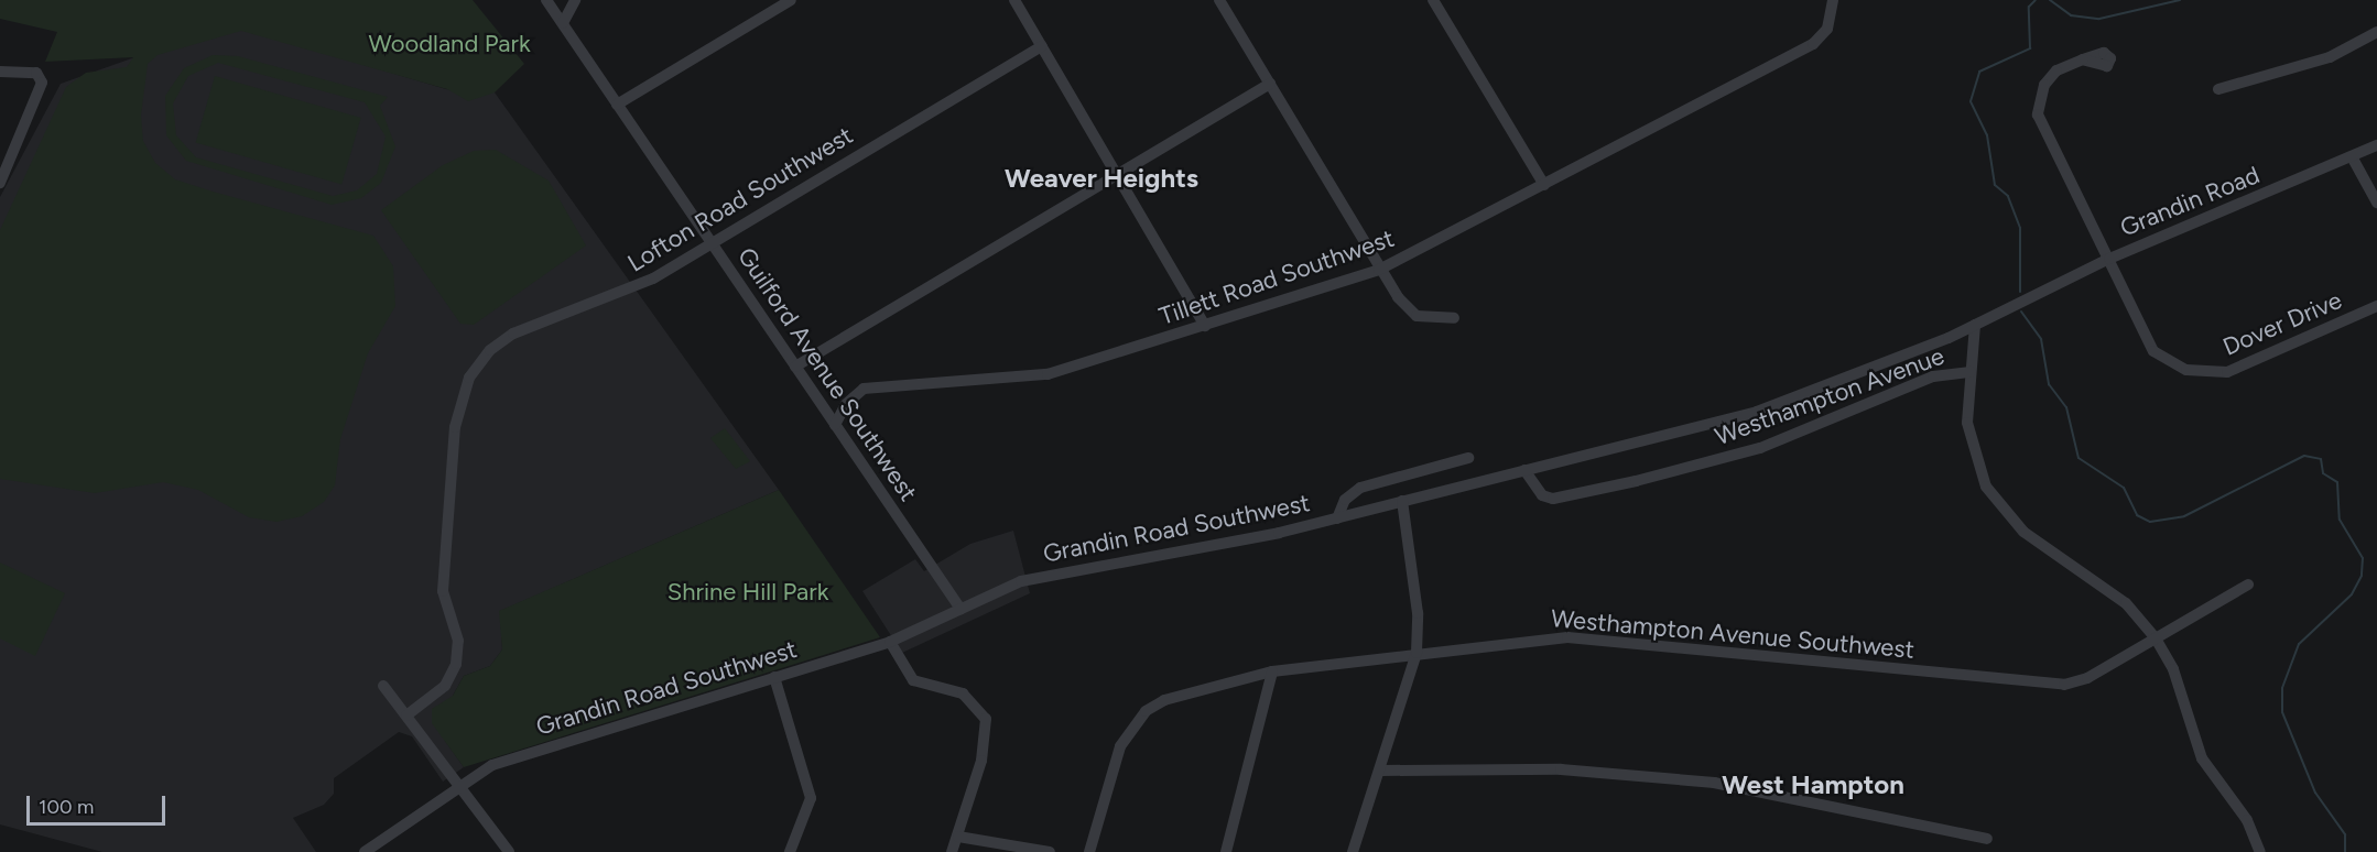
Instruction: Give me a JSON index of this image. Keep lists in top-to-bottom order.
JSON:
{
  "streets": {
    "street": [
      "Lofton Road Southwest",
      "Grandin Road",
      "Tillett Road Southwest",
      "Dover Drive",
      "Guilford Avenue Southwest",
      "Westhampton Avenue",
      "Grandin Road Southwest",
      "Westhampton Avenue Southwest"
    ]
  },
  "crossings": [
    ["Lofton Road Southwest", "Guilford Avenue Southwest"],
    ["Grandin Road", "Dover Drive"],
    ["Grandin Road", "Grandin Road Southwest"],
    ["Tillett Road Southwest", "Guilford Avenue Southwest"],
    ["Guilford Avenue Southwest", "Grandin Road Southwest"],
    ["Westhampton Avenue", "Grandin Road Southwest"]
  ],
  "districts": ["Weaver Heights", "West Hampton"],
  "parks": ["Woodland Park", "Shrine Hill Park"],
  "scale_bar": "100 m"
}
